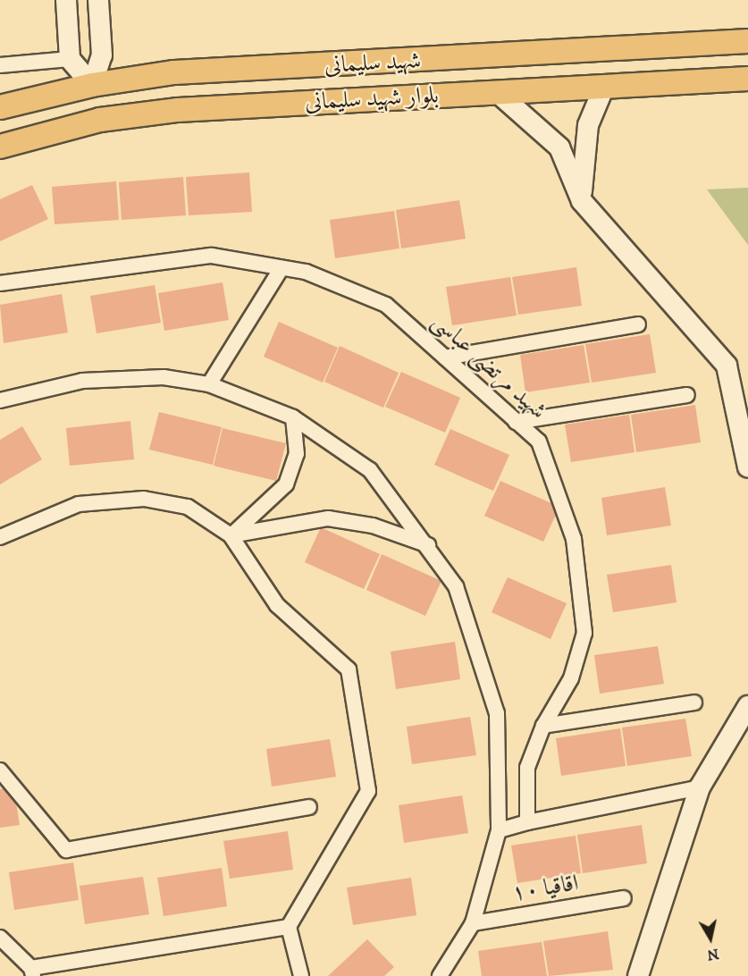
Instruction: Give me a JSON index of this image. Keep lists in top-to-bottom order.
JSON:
{
  "streets": {
    "main road": ["شهید سلیمانی", "بلوار شهید سلیمانی"],
    "street": ["شهید مرتضی عباسی", "اقاقیا ۱۰"]
  },
  "north": "bottom"
}
